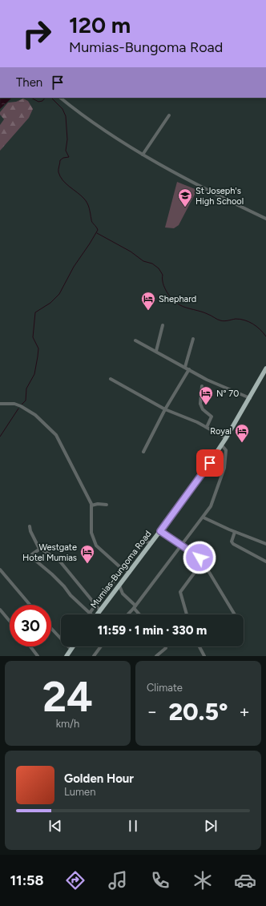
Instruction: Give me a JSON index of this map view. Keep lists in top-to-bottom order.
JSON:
{
  "streets": {
    "highway": ["Mumias-Bungoma Road"]
  },
  "places": {
    "school or university": ["St Joseph's High School"],
    "hotel": [
      "Shephard",
      "N° 70",
      "Royal",
      "Westgate Hotel Mumias"
    ]
  },
  "page": {
    "turn": ["120 m", "Mumias-Bungoma Road"],
    "then": "Then",
    "limit": "30",
    "trip": "11:59 · 1 min · 330 m",
    "tile": [
      ["24", "km/h"],
      "Climate"
    ],
    "heat": ["−", "20.5°", "+"],
    "song": ["Golden Hour", "Lumen"],
    "tabs": "11:58"
  }
}
